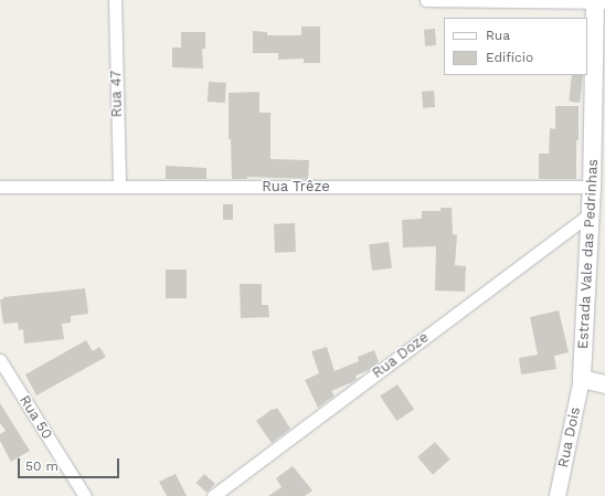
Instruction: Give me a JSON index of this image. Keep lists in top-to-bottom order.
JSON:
{
  "streets": {
    "main road": ["Estrada Vale das Pedrinhas"],
    "street": [
      "Rua 47",
      "Rua Trêze",
      "Rua Doze",
      "Rua 50",
      "Rua Dois"
    ]
  },
  "crossings": [
    ["Rua 47", "Rua Trêze"],
    ["Rua Trêze", "Estrada Vale das Pedrinhas"],
    ["Estrada Vale das Pedrinhas", "Rua Doze"],
    ["Estrada Vale das Pedrinhas", "Rua Dois"]
  ],
  "legend": ["Rua", "Edifício"],
  "scale_bar": "50 m"
}
